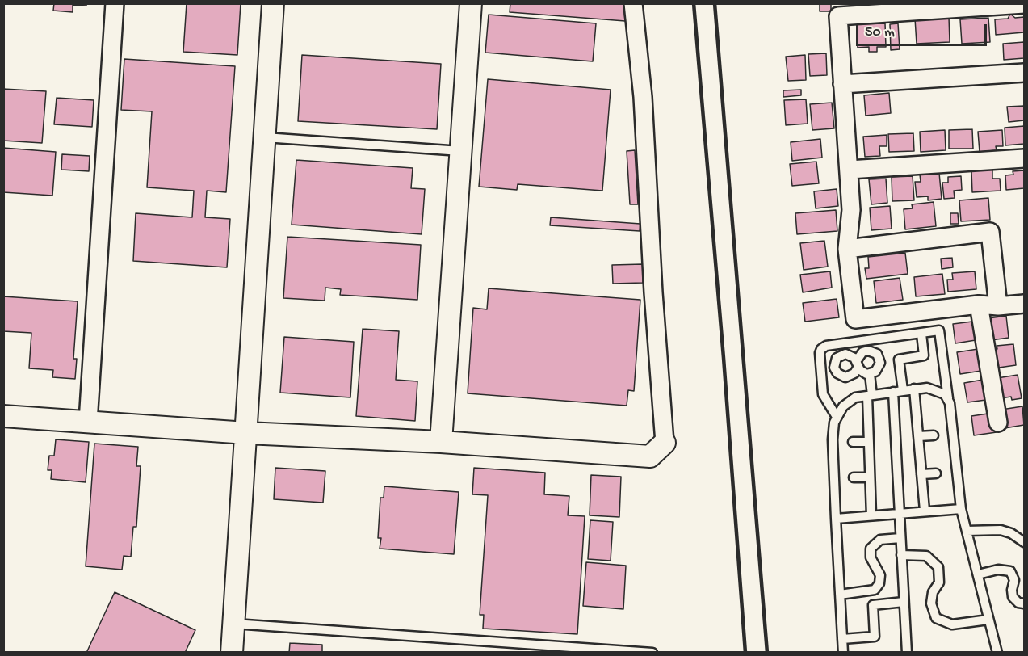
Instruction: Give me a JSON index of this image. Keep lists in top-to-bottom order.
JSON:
{
  "scale_bar": "50 m"
}
